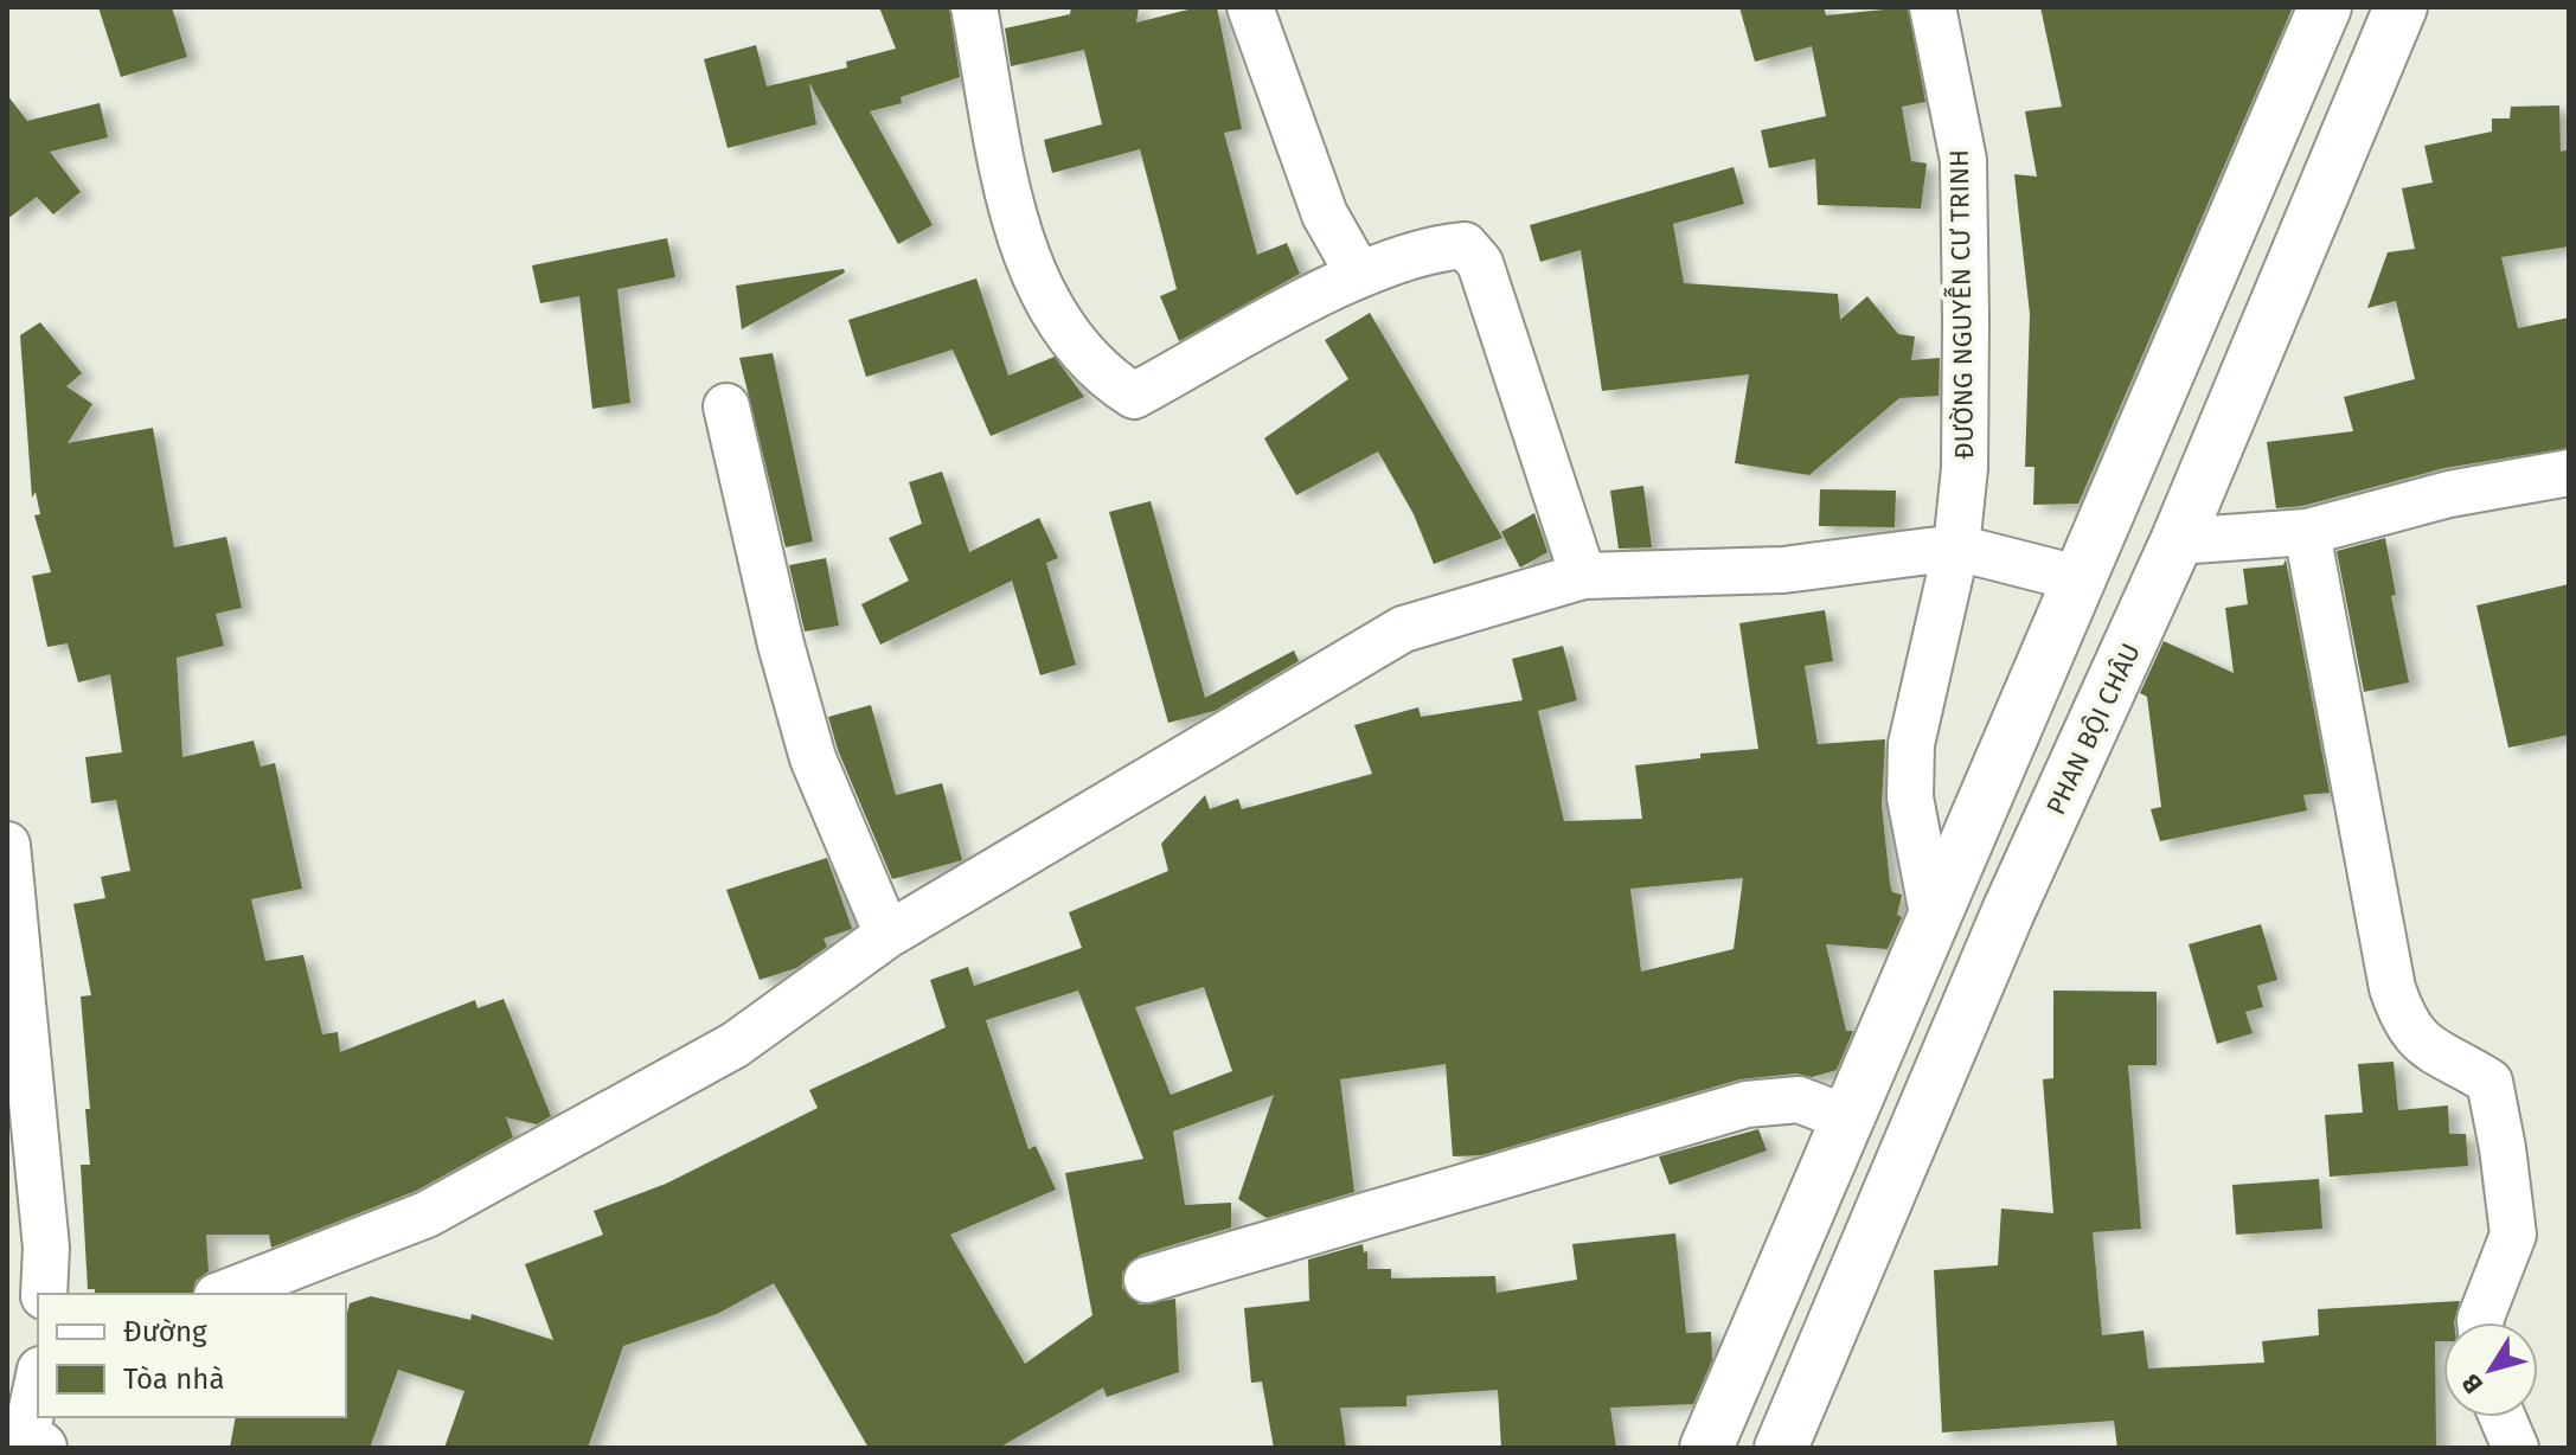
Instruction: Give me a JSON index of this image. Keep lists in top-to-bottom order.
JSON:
{
  "streets": {
    "street": ["ĐƯỜNG NGUYỄN CƯ TRINH", "PHAN BỘI CHÂU"]
  },
  "legend": ["Đường", "Tòa nhà"],
  "north": "bottom left"
}
